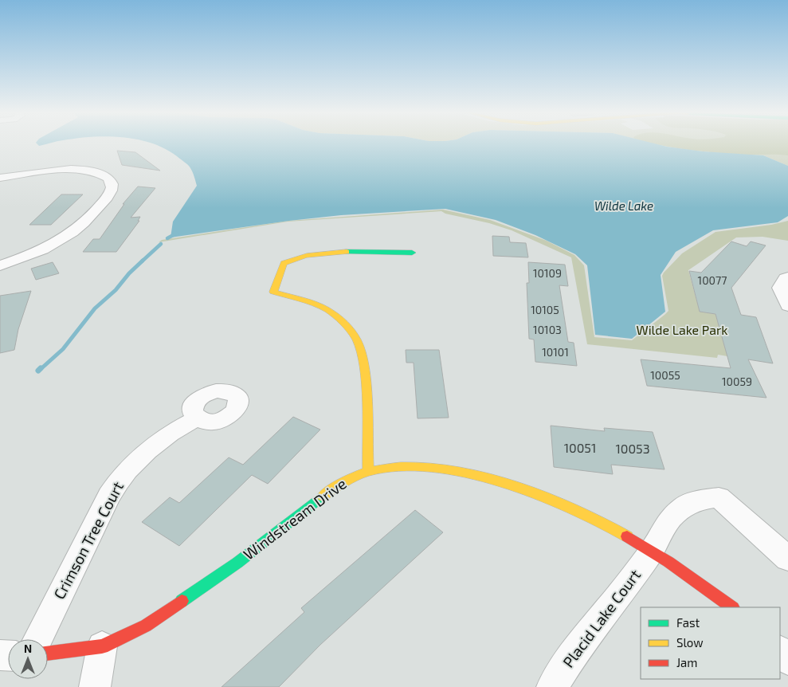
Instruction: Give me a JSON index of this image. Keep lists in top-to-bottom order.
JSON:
{
  "streets": {
    "street": ["Windstream Drive", "Crimson Tree Court", "Placid Lake Court"]
  },
  "crossings": [
    ["Windstream Drive", "Placid Lake Court"]
  ],
  "water": ["Wilde Lake"],
  "parks": ["Wilde Lake Park"],
  "house_numbers": [
    "10109",
    "10077",
    "10105",
    "10103",
    "10101",
    "10055",
    "10059",
    "10051",
    "10053"
  ],
  "legend": ["Fast", "Slow", "Jam"],
  "north": "top"
}
